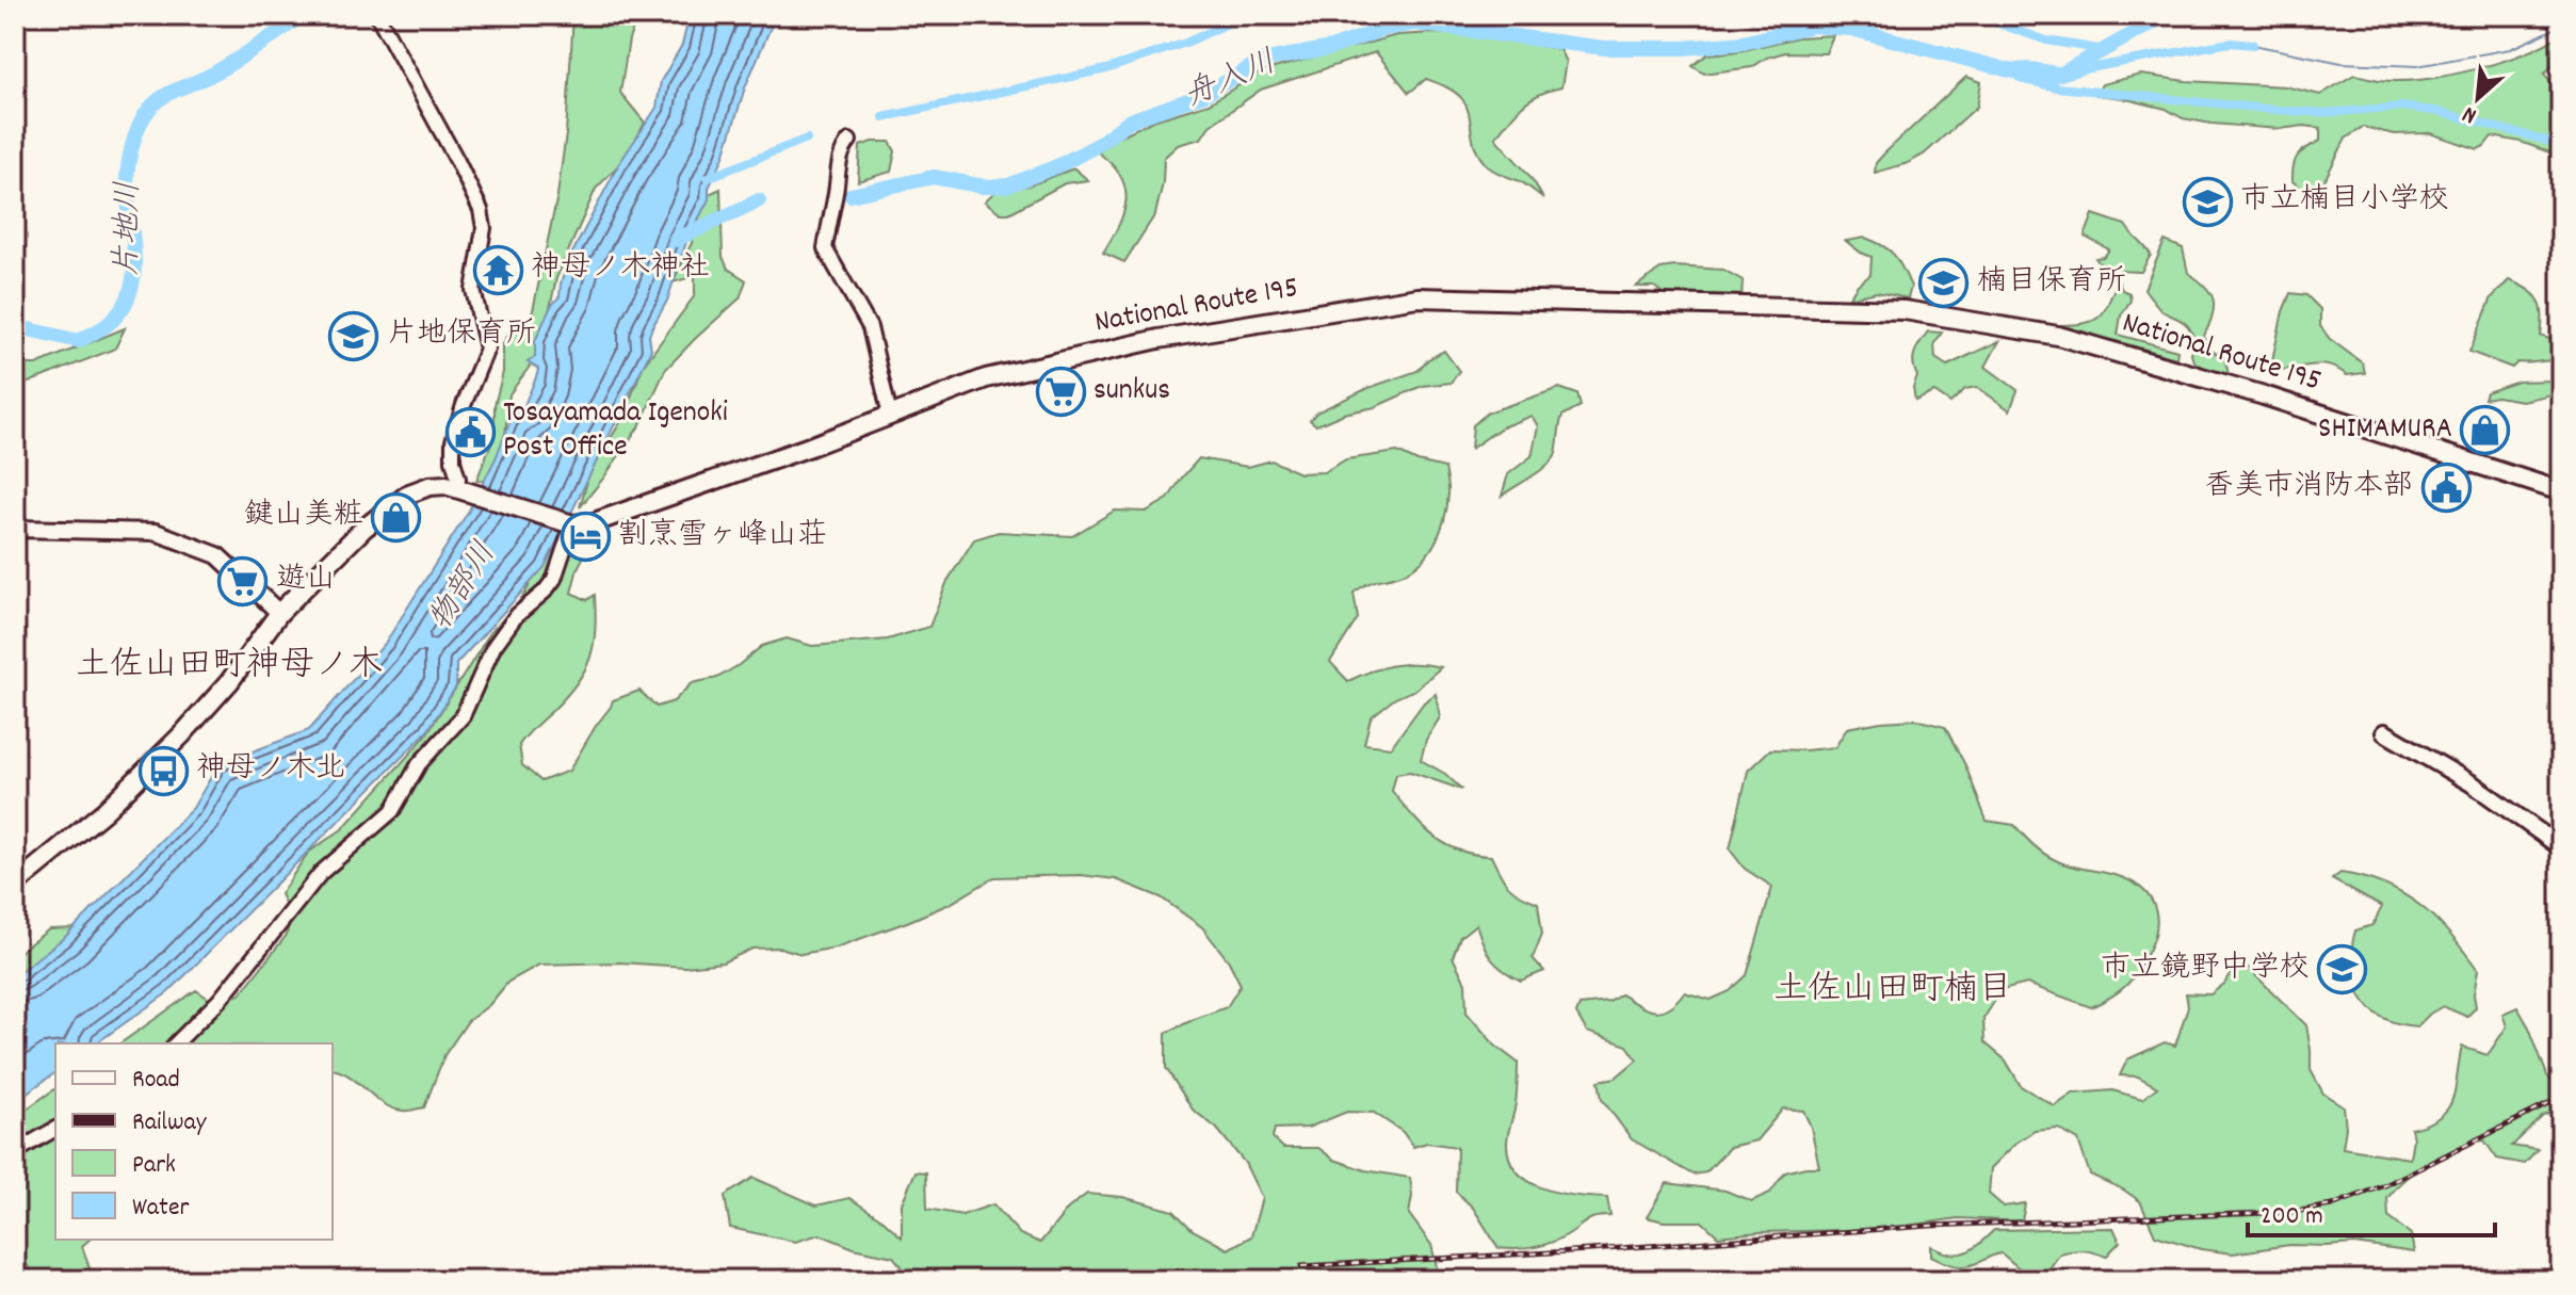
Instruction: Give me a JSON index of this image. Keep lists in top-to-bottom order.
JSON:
{
  "streets": {
    "highway": ["National Route 195"]
  },
  "districts": ["土佐山田町神母ノ木", "土佐山田町楠目"],
  "water": ["舟入川", "片地川", "物部川"],
  "places": {
    "school or university": [
      "市立楠目小学校",
      "楠目保育所",
      "片地保育所",
      "市立鏡野中学校"
    ],
    "temple": ["神母ノ木神社"],
    "supermarket": ["sunkus", "遊山"],
    "shop": ["SHIMAMURA", "鍵山美粧"],
    "public building": ["Tosayamada Igenoki Post Office", "香美市消防本部"],
    "hotel": ["割烹雪ヶ峰山荘"],
    "bus stop": ["神母ノ木北"]
  },
  "legend": [
    "Road",
    "Railway",
    "Park",
    "Water"
  ],
  "scale_bar": "200 m",
  "north": "bottom left"
}
